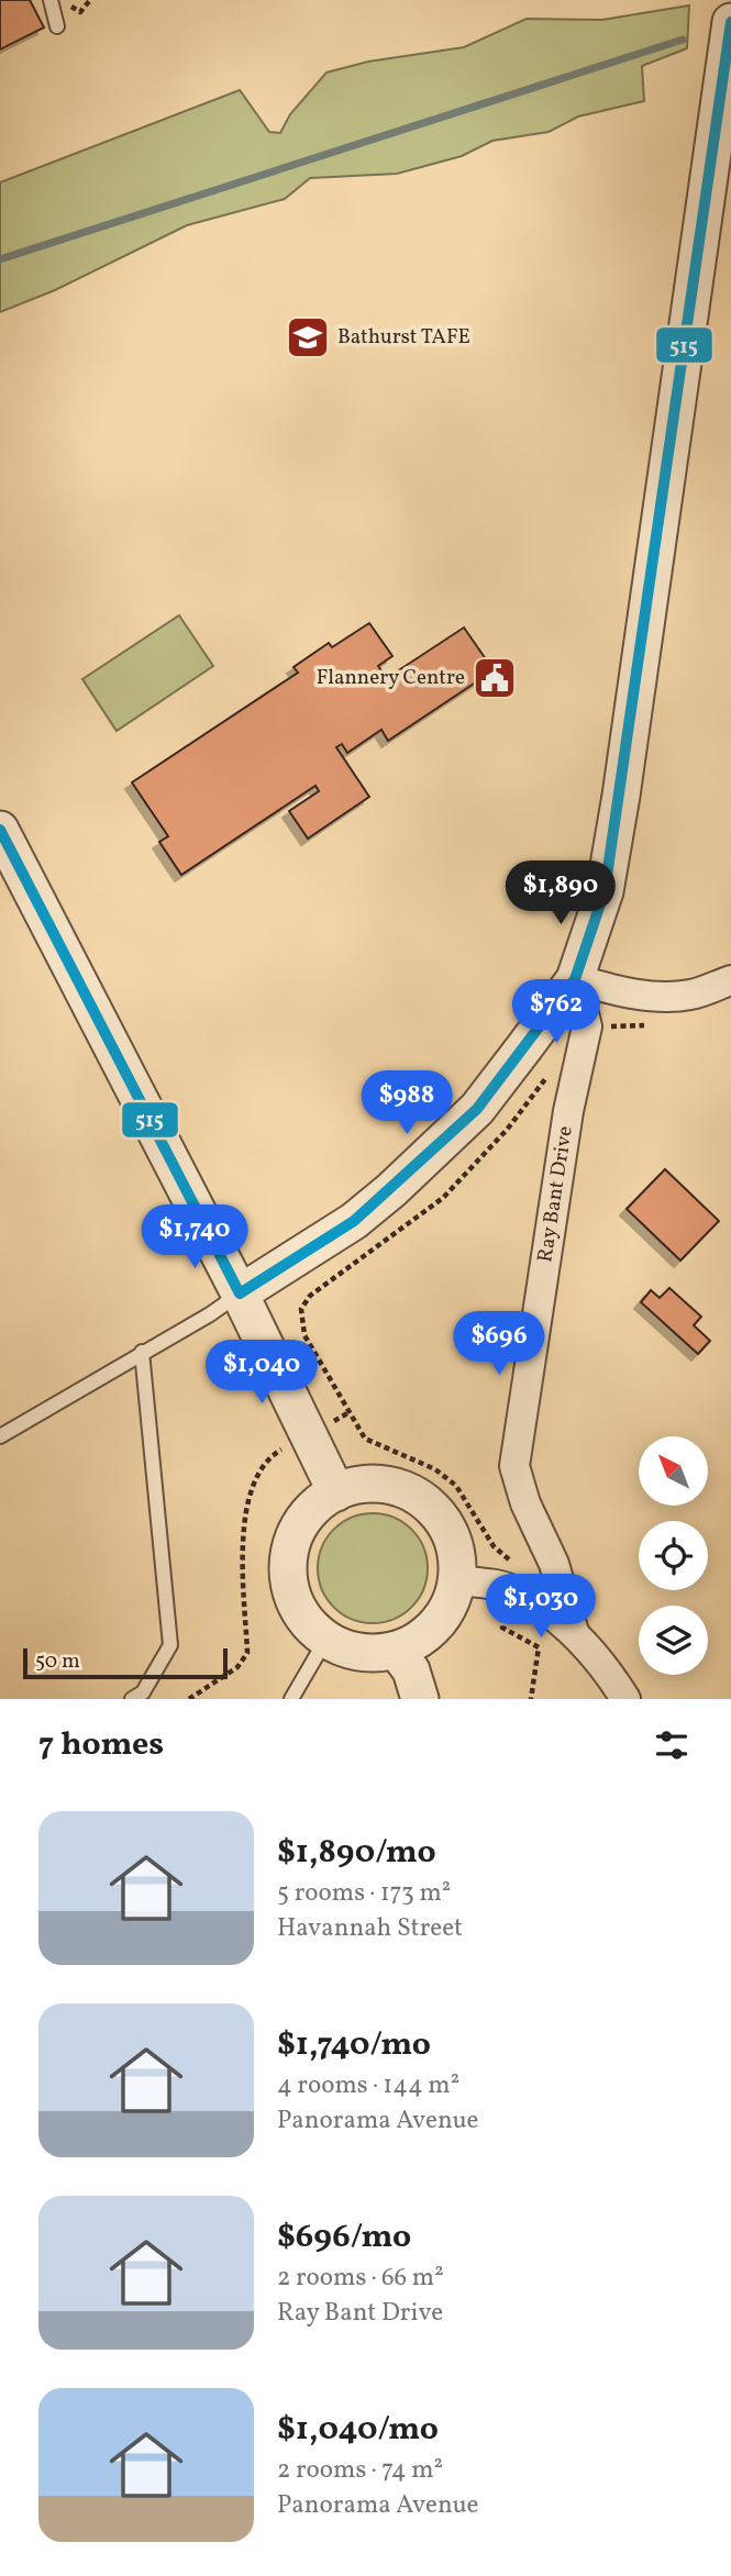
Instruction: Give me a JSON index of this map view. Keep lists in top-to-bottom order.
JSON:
{
  "streets": {
    "street": ["Ray Bant Drive"]
  },
  "places": {
    "school or university": ["Bathurst TAFE"],
    "public building": ["Flannery Centre"]
  },
  "lines": ["transit line 515"],
  "scale_bar": "50 m",
  "north": "top left",
  "page": {
    "price": [
      "$1,890",
      "$762",
      "$988",
      "$1,740",
      "$696",
      "$1,040",
      "$1,030"
    ],
    "scale": "50 m",
    "heading": "7 homes",
    "list": [
      {
        "name": "$1,890/mo",
        "note": "5 rooms · 173 m² · Havannah Street"
      },
      {
        "name": "$1,740/mo",
        "note": "4 rooms · 144 m² · Panorama Avenue"
      },
      {
        "name": "$696/mo",
        "note": "2 rooms · 66 m² · Ray Bant Drive"
      },
      {
        "name": "$1,040/mo",
        "note": "2 rooms · 74 m² · Panorama Avenue"
      }
    ]
  }
}
